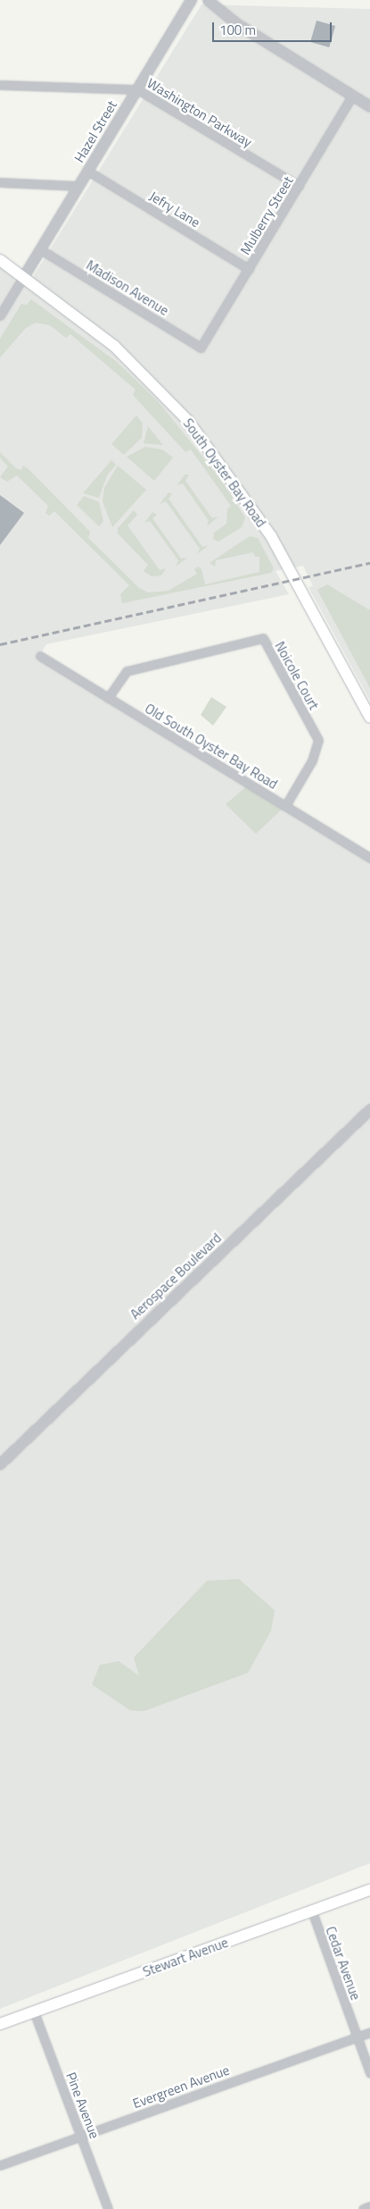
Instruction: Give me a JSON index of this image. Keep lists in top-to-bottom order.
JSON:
{
  "streets": {
    "main road": ["South Oyster Bay Road", "Stewart Avenue"],
    "street": [
      "Washington Parkway",
      "Hazel Street",
      "Jefry Lane",
      "Mulberry Street",
      "Madison Avenue",
      "Noicole Court",
      "Old South Oyster Bay Road",
      "Aerospace Boulevard",
      "Cedar Avenue",
      "Evergreen Avenue",
      "Pine Avenue"
    ]
  },
  "crossings": [
    ["Washington Parkway", "Hazel Street"],
    ["Washington Parkway", "Mulberry Street"],
    ["Hazel Street", "Jefry Lane"],
    ["Hazel Street", "Madison Avenue"],
    ["Hazel Street", "South Oyster Bay Road"],
    ["Jefry Lane", "Mulberry Street"],
    ["Mulberry Street", "Madison Avenue"],
    ["Noicole Court", "Old South Oyster Bay Road"],
    ["Stewart Avenue", "Cedar Avenue"],
    ["Stewart Avenue", "Pine Avenue"],
    ["Cedar Avenue", "Evergreen Avenue"],
    ["Evergreen Avenue", "Pine Avenue"]
  ],
  "scale_bar": "100 m"
}
